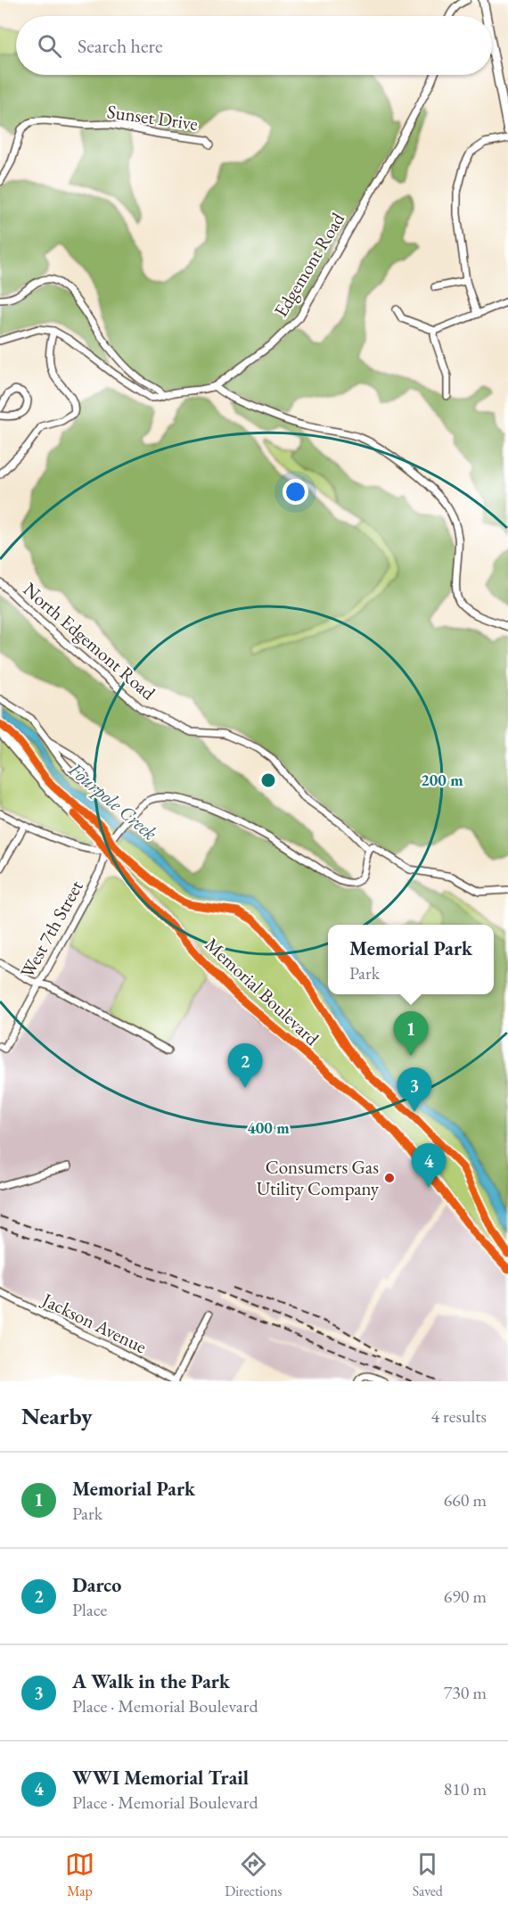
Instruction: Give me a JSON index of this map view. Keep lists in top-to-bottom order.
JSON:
{
  "streets": {
    "street": [
      "Sunset Drive",
      "Edgemont Road",
      "North Edgemont Road",
      "West 7th Street",
      "Memorial Boulevard",
      "Jackson Avenue"
    ]
  },
  "crossings": [
    ["North Edgemont Road", "West 7th Street"],
    ["West 7th Street", "Memorial Boulevard"]
  ],
  "water": ["Fourpole Creek"],
  "places": ["Consumers Gas Utility Company"],
  "page": {
    "search": "Search here",
    "popup": ["Memorial Park", "Park"],
    "pins": [
      "1",
      "2",
      "3",
      "4"
    ],
    "heading": ["Nearby", "4 results"],
    "list": [
      {
        "mark": "1",
        "name": "Memorial Park",
        "note": "Park",
        "value": "660 m"
      },
      {
        "mark": "2",
        "name": "Darco",
        "note": "Place",
        "value": "690 m"
      },
      {
        "mark": "3",
        "name": "A Walk in the Park",
        "note": "Place · Memorial Boulevard",
        "value": "730 m"
      },
      {
        "mark": "4",
        "name": "WWI Memorial Trail",
        "note": "Place · Memorial Boulevard",
        "value": "810 m"
      }
    ],
    "nav": ["Map", "Directions", "Saved"]
  },
  "rings": ["200 m", "400 m"]
}
